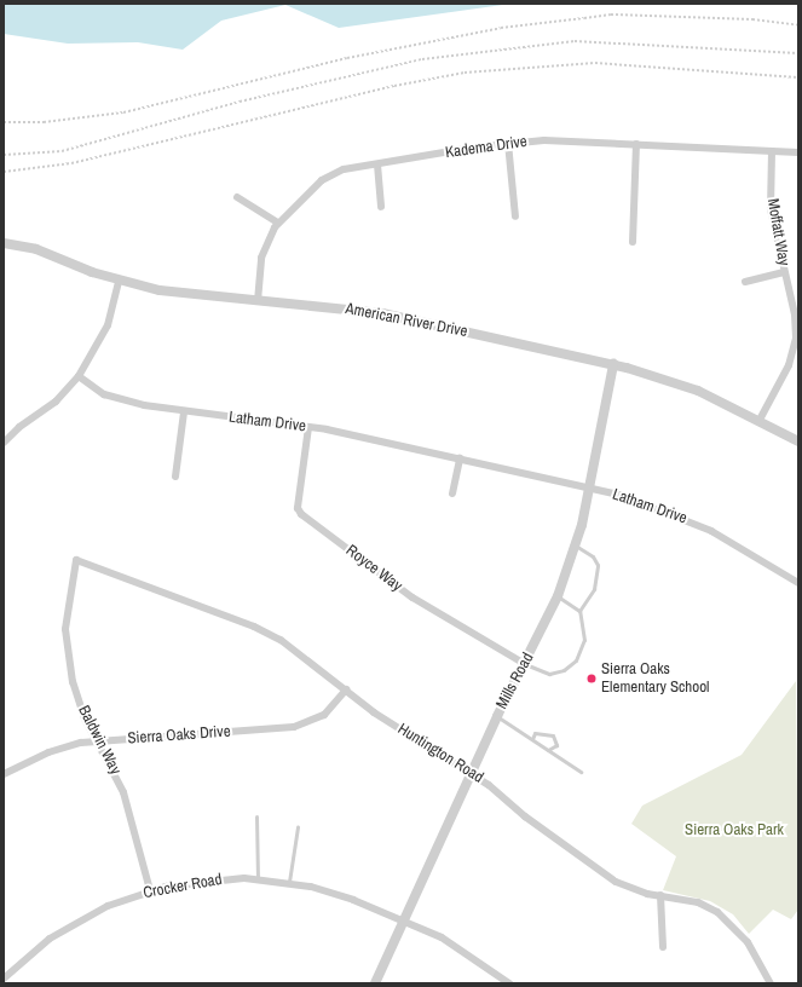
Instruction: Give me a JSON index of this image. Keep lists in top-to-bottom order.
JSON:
{
  "streets": {
    "street": [
      "Kadema Drive",
      "Moffatt Way",
      "American River Drive",
      "Latham Drive",
      "Royce Way",
      "Mills Road",
      "Sierra Oaks Drive",
      "Baldwin Way",
      "Huntington Road",
      "Crocker Road"
    ]
  },
  "crossings": [
    ["Kadema Drive", "Moffatt Way"],
    ["Kadema Drive", "American River Drive"],
    ["Moffatt Way", "American River Drive"],
    ["American River Drive", "Mills Road"],
    ["Latham Drive", "Royce Way"],
    ["Latham Drive", "Mills Road"],
    ["Royce Way", "Mills Road"],
    ["Mills Road", "Huntington Road"],
    ["Mills Road", "Crocker Road"],
    ["Sierra Oaks Drive", "Baldwin Way"],
    ["Sierra Oaks Drive", "Huntington Road"],
    ["Baldwin Way", "Huntington Road"],
    ["Baldwin Way", "Crocker Road"]
  ],
  "parks": ["Sierra Oaks Park"],
  "places": ["Sierra Oaks Elementary School"]
}
